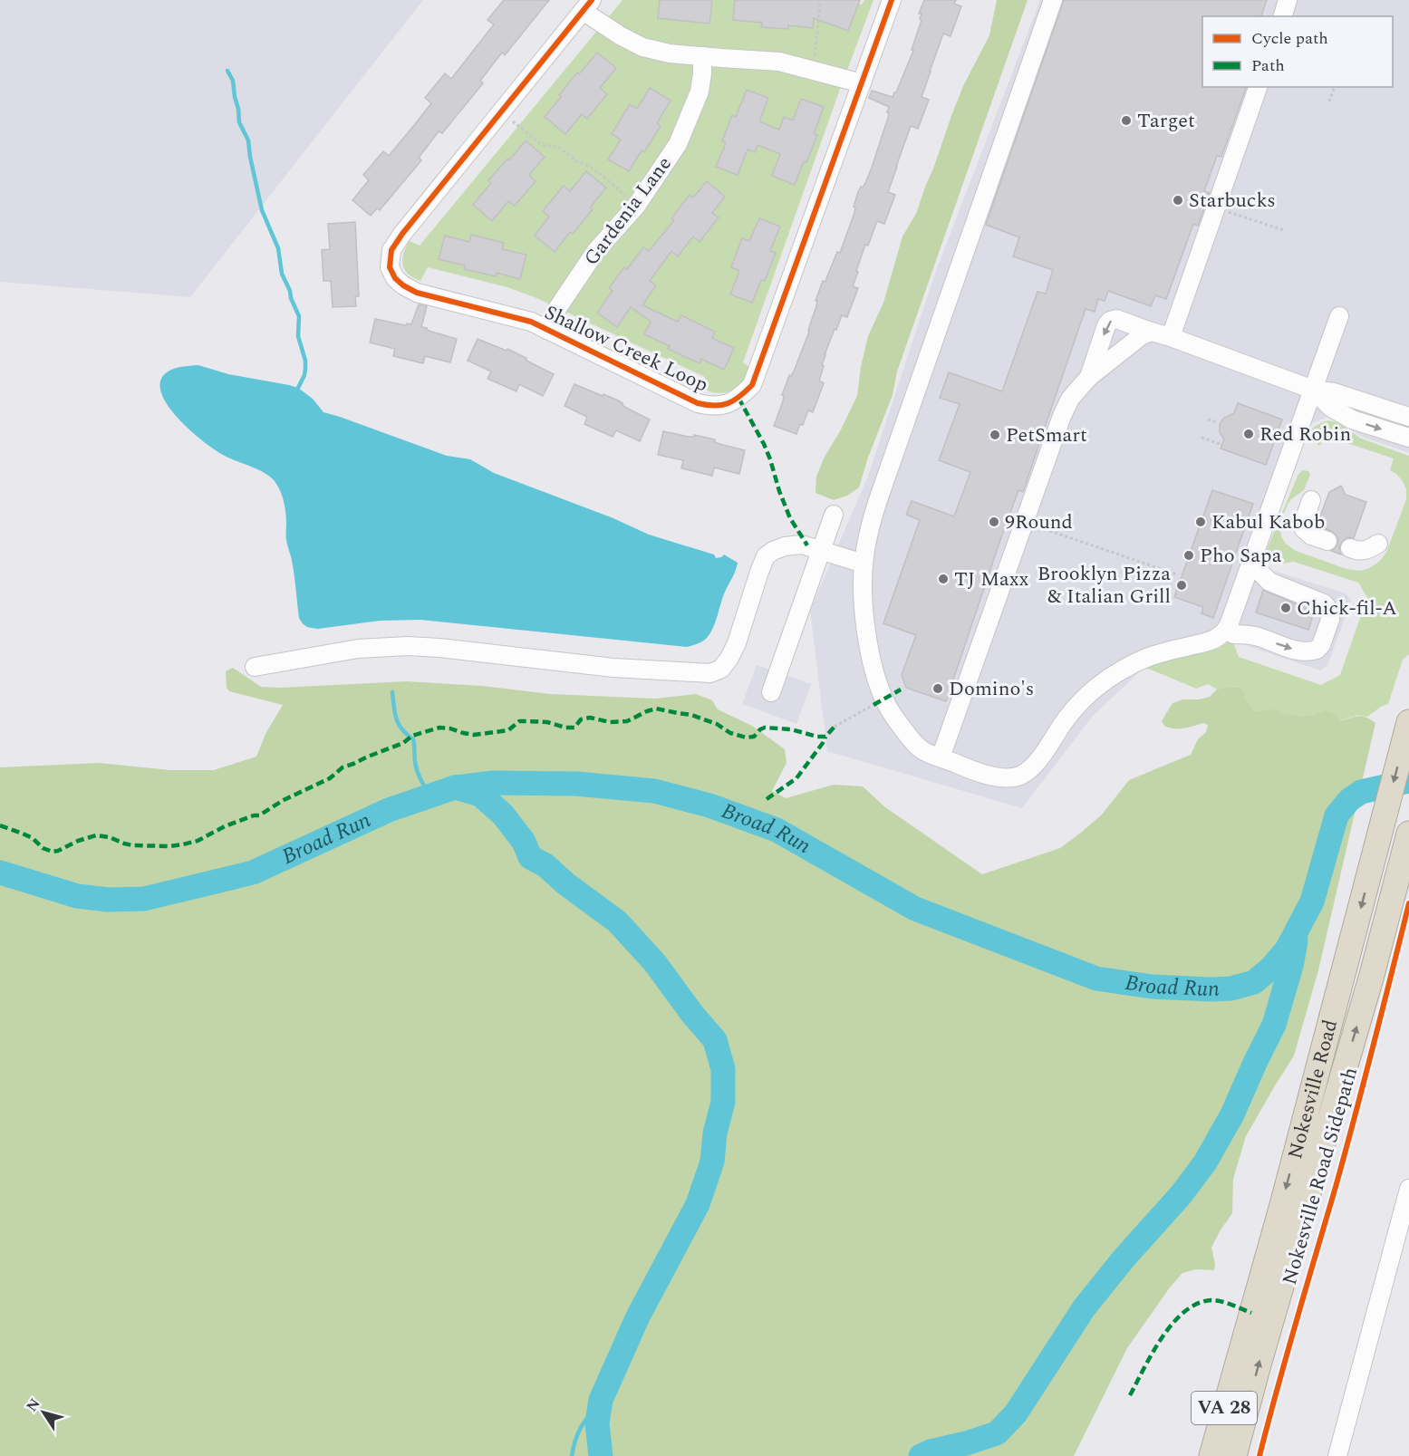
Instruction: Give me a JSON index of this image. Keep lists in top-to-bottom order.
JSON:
{
  "streets": {
    "highway": ["Nokesville Road", "VA 28"],
    "street": ["Gardenia Lane", "Shallow Creek Loop"],
    "cycle path": ["Nokesville Road Sidepath"]
  },
  "crossings": [
    ["Gardenia Lane", "Shallow Creek Loop"]
  ],
  "water": ["Broad Run"],
  "places": [
    "Target",
    "Starbucks",
    "Red Robin",
    "PetSmart",
    "9Round",
    "Kabul Kabob",
    "Pho Sapa",
    "TJ Maxx",
    "Brooklyn Pizza & Italian Grill",
    "Chick-fil-A",
    "Domino's"
  ],
  "legend": ["Cycle path", "Path"],
  "north": "top left"
}
